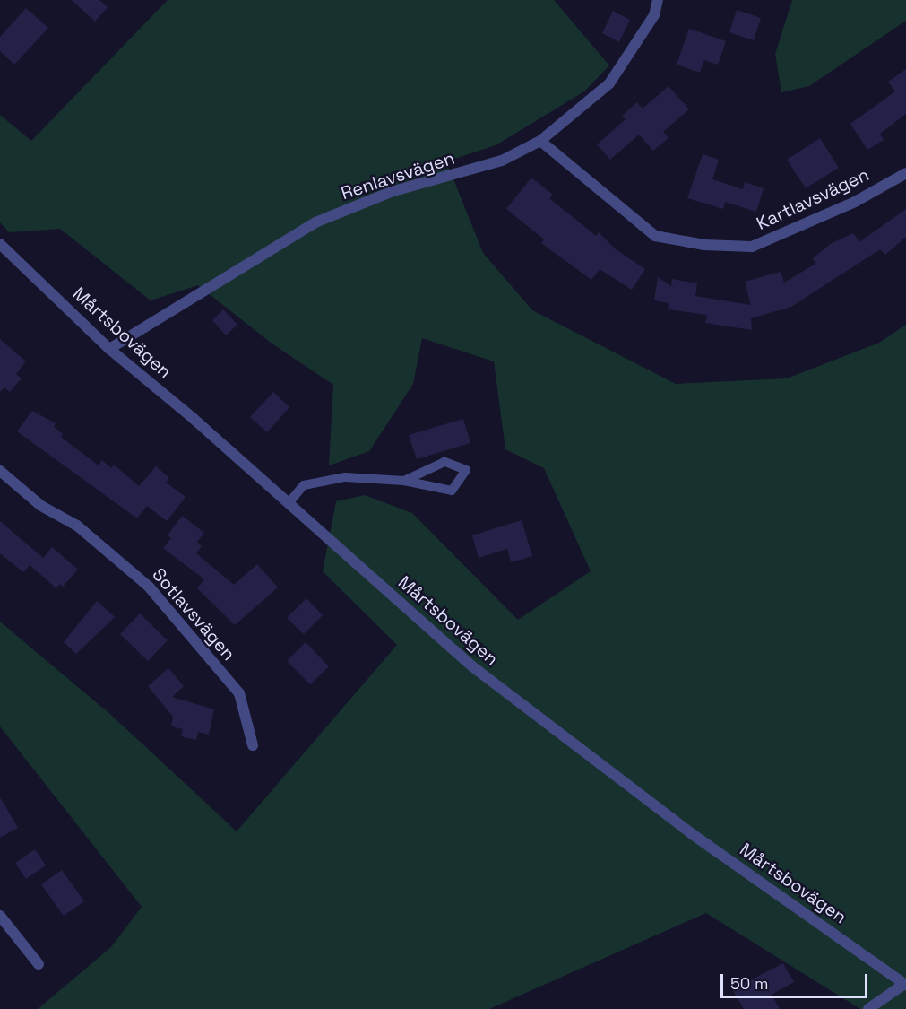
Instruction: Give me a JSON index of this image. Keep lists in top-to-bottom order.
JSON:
{
  "streets": {
    "street": [
      "Renlavsvägen",
      "Kartlavsvägen",
      "Mårtsbovägen",
      "Sotlavsvägen"
    ]
  },
  "crossings": [
    ["Renlavsvägen", "Kartlavsvägen"],
    ["Renlavsvägen", "Mårtsbovägen"]
  ],
  "scale_bar": "50 m"
}
